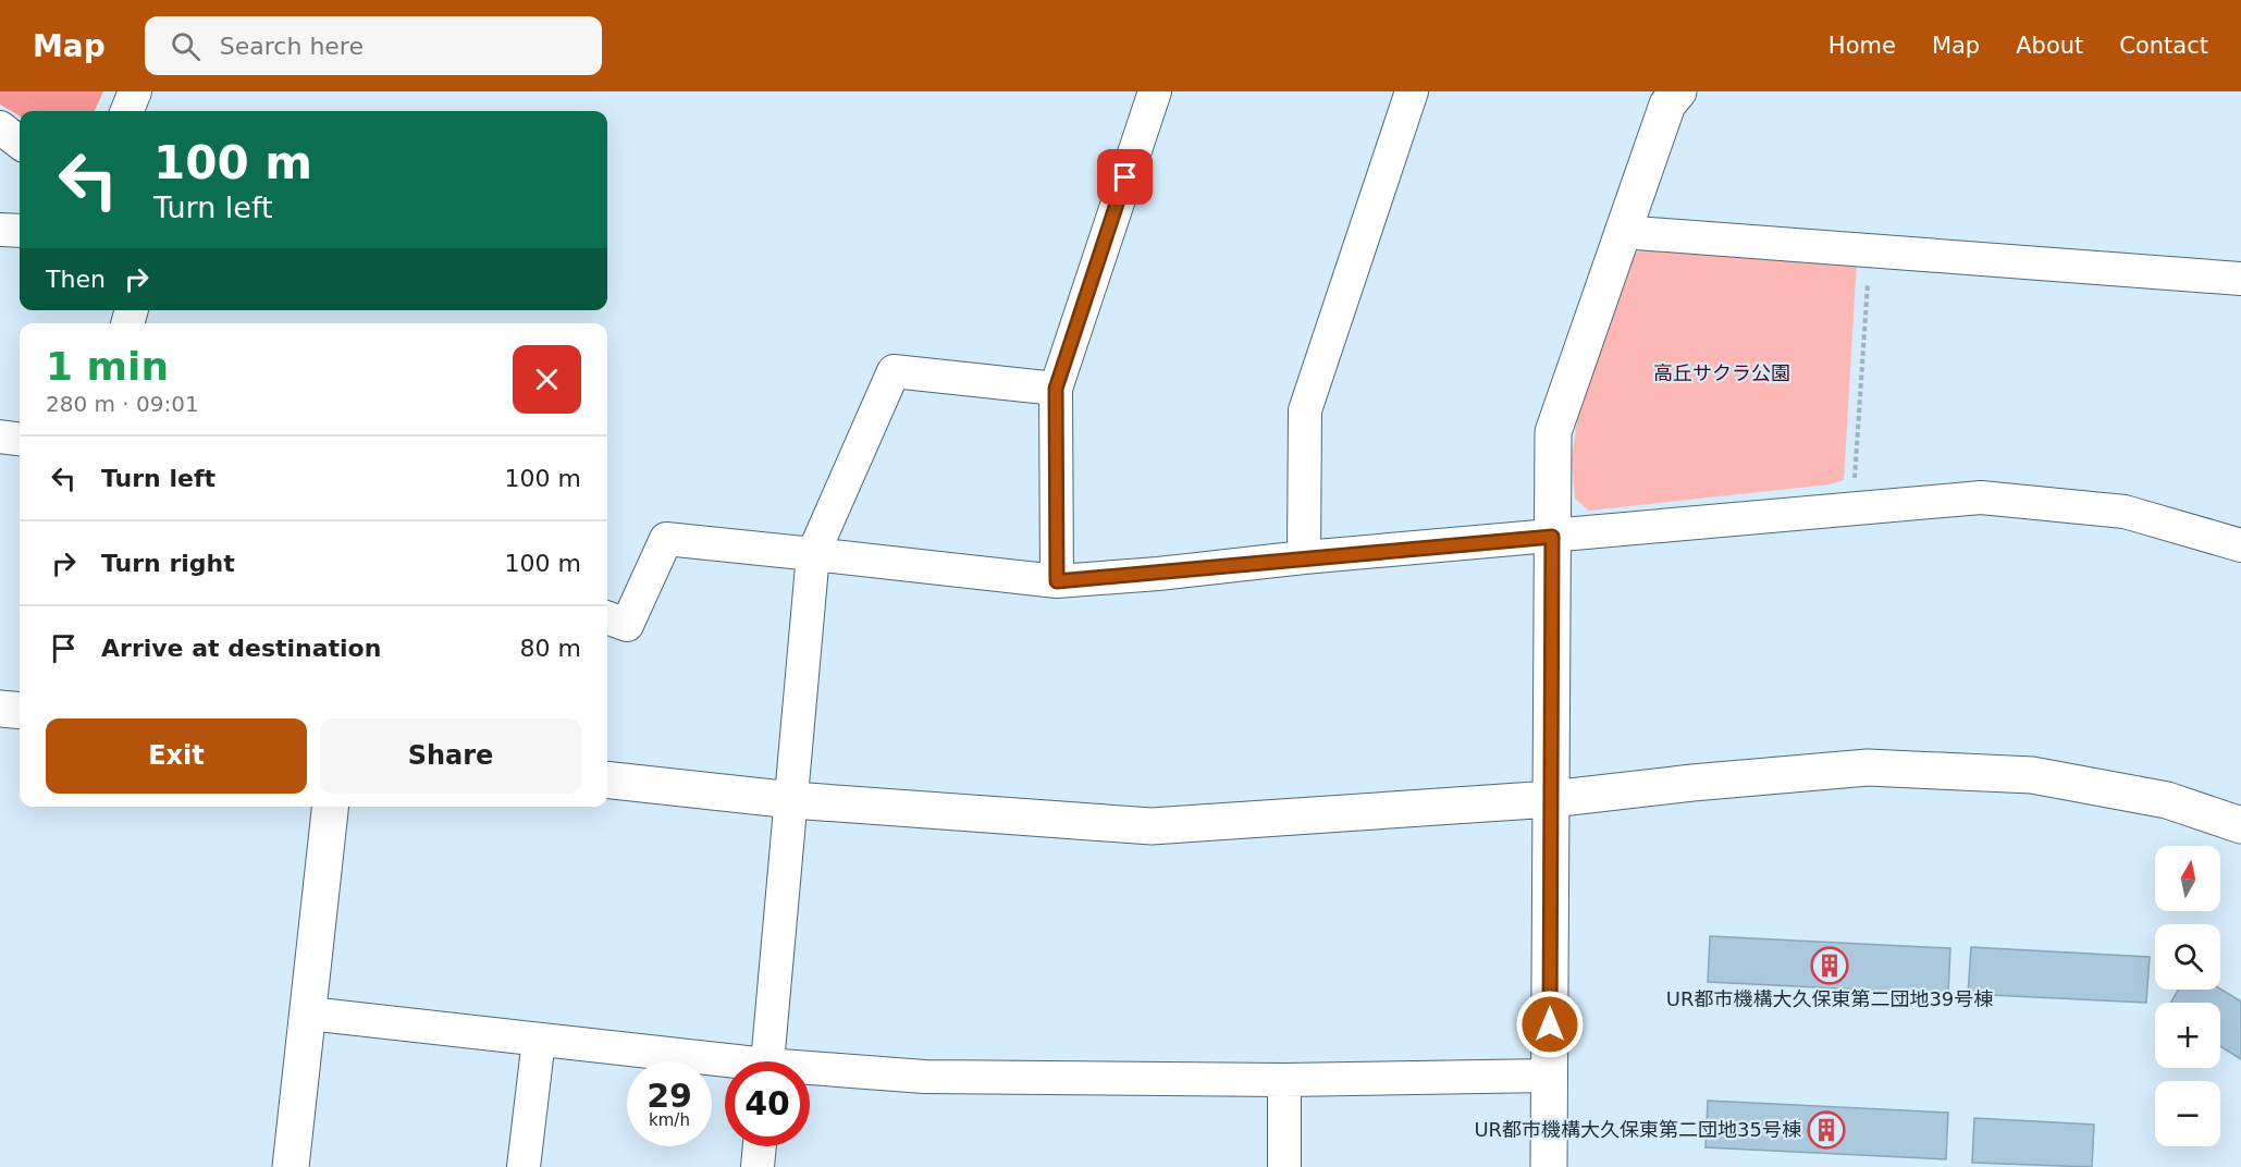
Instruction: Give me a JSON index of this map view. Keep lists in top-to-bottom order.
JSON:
{
  "parks": ["高丘サクラ公園"],
  "places": {
    "building": ["UR都市機構大久保東第二団地39号棟", "UR都市機構大久保東第二団地35号棟"]
  },
  "north": "top",
  "page": {
    "header": "Map",
    "search": "Search here",
    "nav": [
      "Home",
      "Map",
      "About",
      "Contact"
    ],
    "turn": ["100 m", "Turn left"],
    "then": "Then",
    "heading": ["1 min", "280 m · 09:01"],
    "list": [
      {
        "name": "Turn left",
        "value": "100 m"
      },
      {
        "name": "Turn right",
        "value": "100 m"
      },
      {
        "name": "Arrive at destination",
        "value": "80 m"
      }
    ],
    "buttons": ["Exit", "Share"],
    "map_buttons": ["+", "−"],
    "speed": "29 km/h",
    "limit": "40"
  }
}
